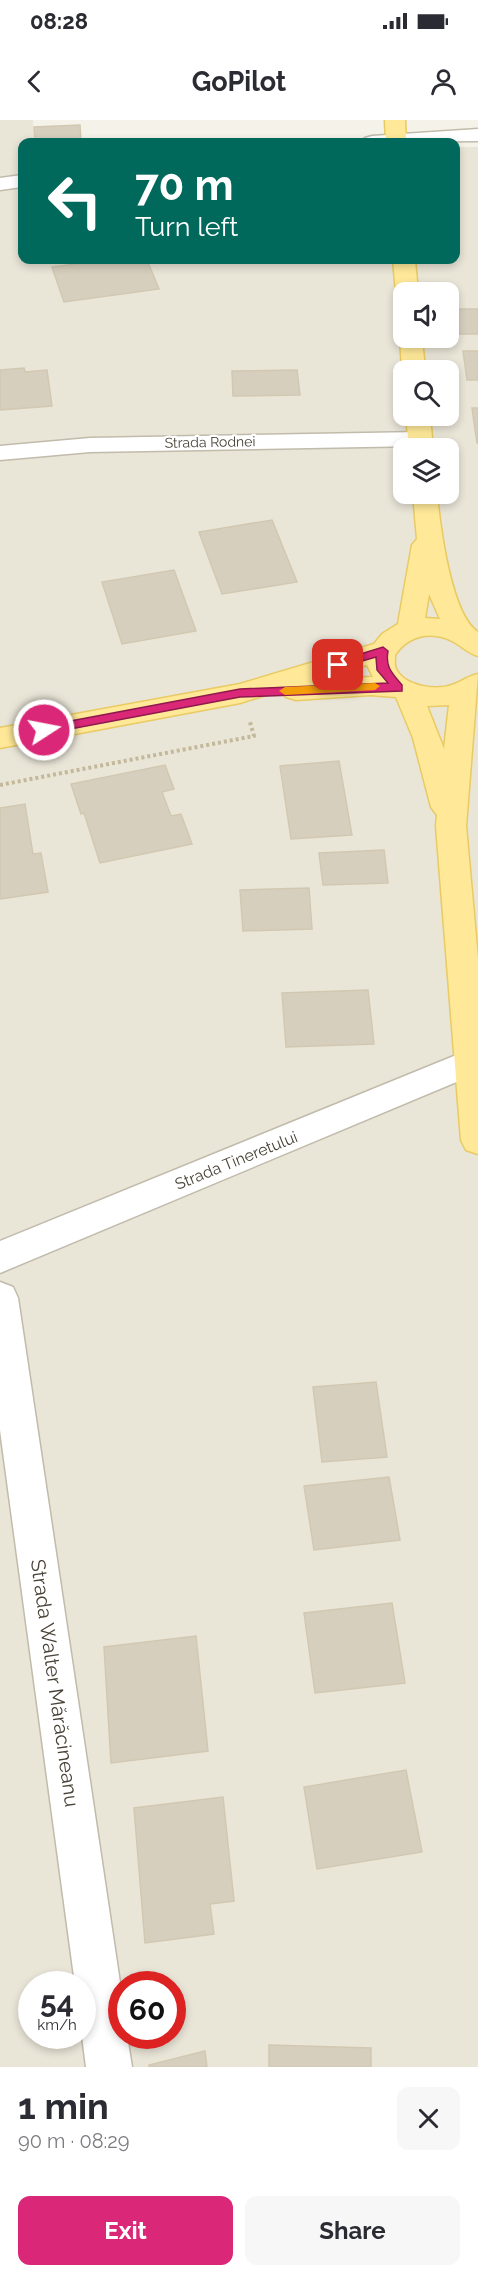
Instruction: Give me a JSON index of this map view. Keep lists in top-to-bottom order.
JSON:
{
  "streets": {
    "street": ["Strada Rodnei", "Strada Tineretului", "Strada Walter Mărăcineanu"]
  },
  "page": {
    "status": "08:28",
    "header": "GoPilot",
    "turn": ["70 m", "Turn left"],
    "speed": "54 km/h",
    "limit": "60",
    "heading": ["1 min", "90 m · 08:29"],
    "buttons": ["Exit", "Share"]
  }
}
